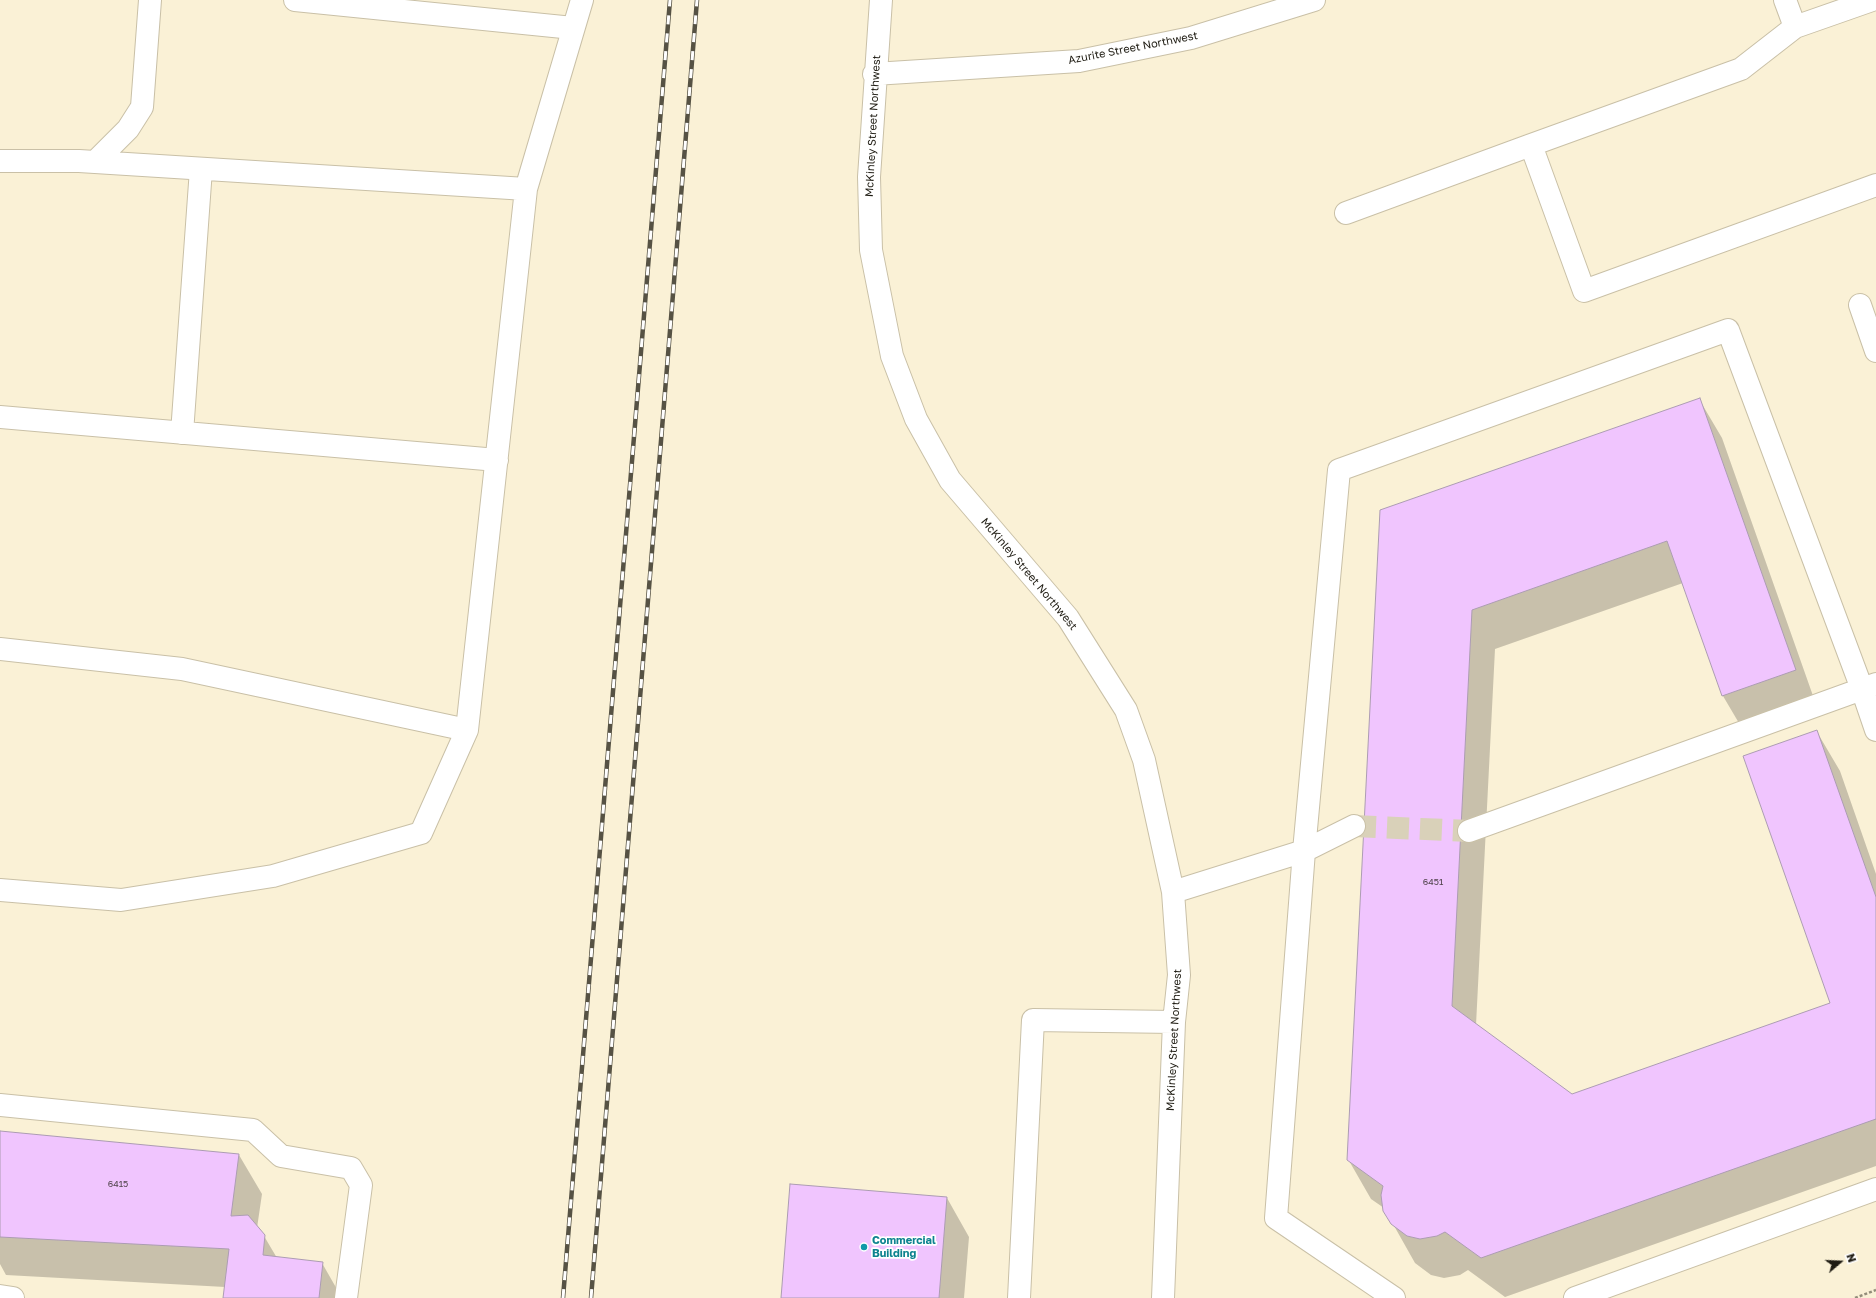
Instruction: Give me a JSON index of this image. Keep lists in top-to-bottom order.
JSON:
{
  "streets": {
    "street": ["Azurite Street Northwest", "McKinley Street Northwest"]
  },
  "crossings": [
    ["Azurite Street Northwest", "McKinley Street Northwest"]
  ],
  "places": ["Commercial Building"],
  "house_numbers": ["6451", "6415"],
  "north": "right"
}
